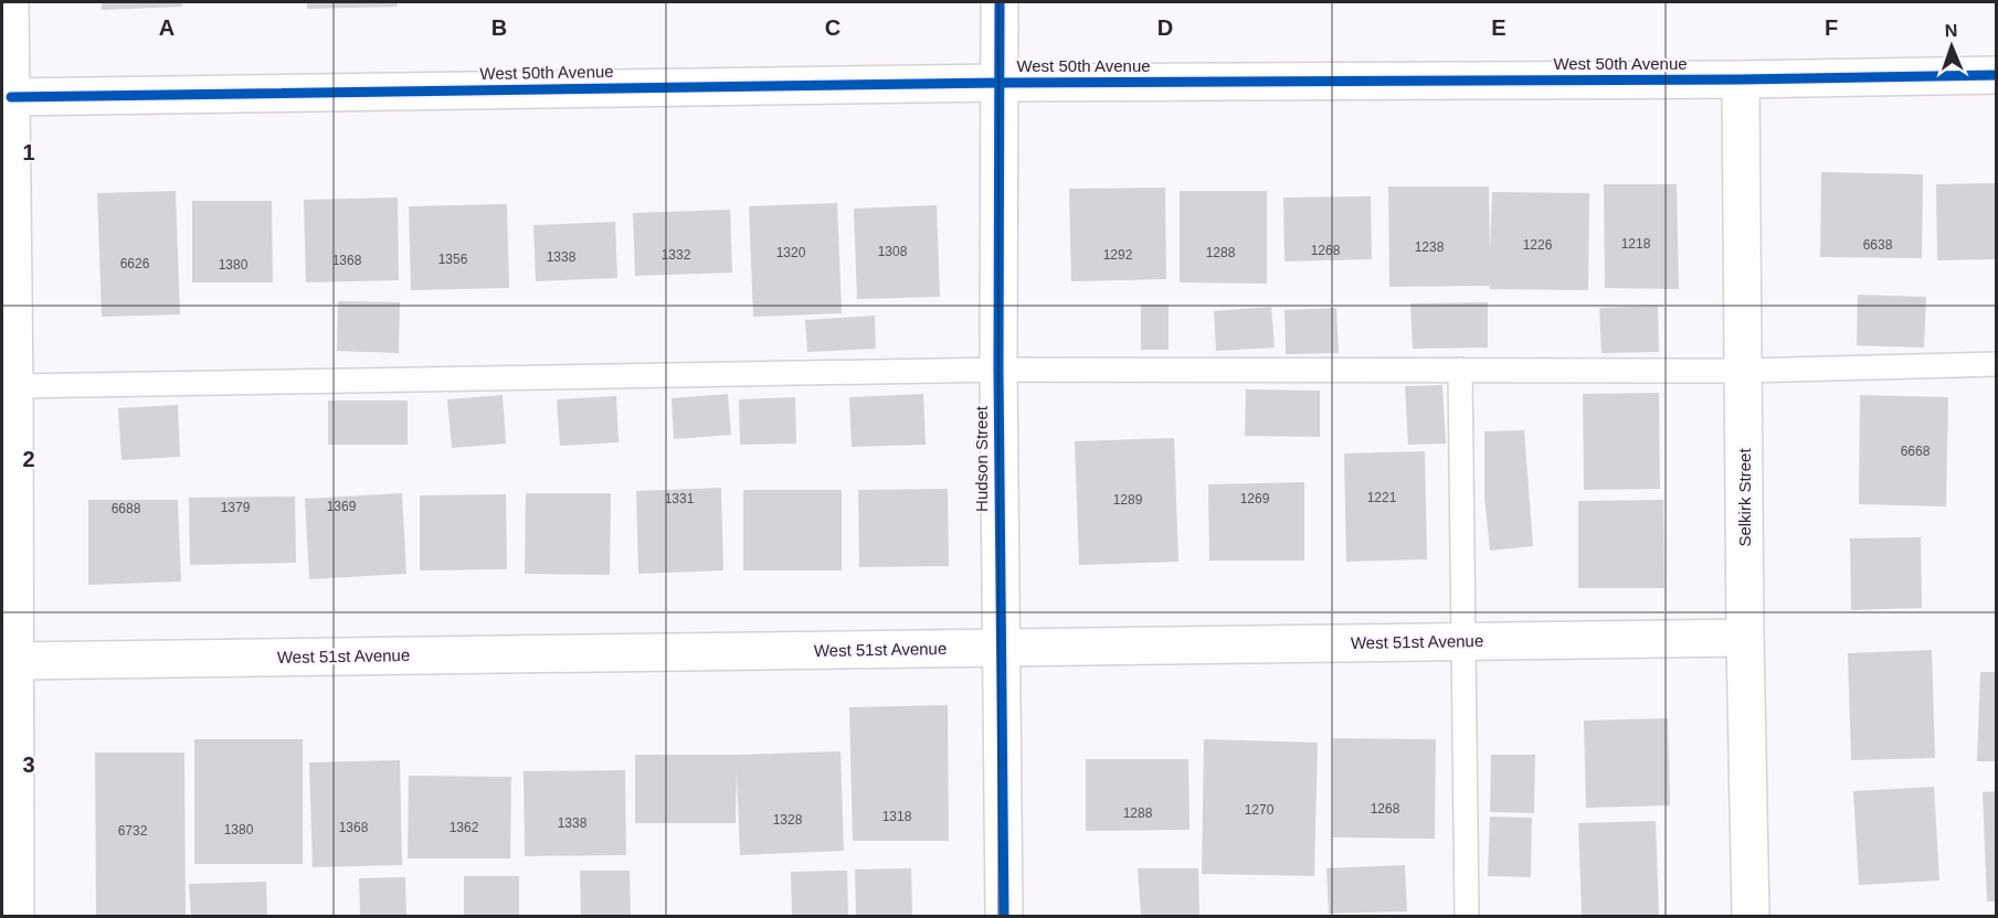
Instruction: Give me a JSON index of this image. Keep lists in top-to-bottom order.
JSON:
{
  "streets": {
    "street": [
      "West 50th Avenue",
      "Hudson Street",
      "Selkirk Street",
      "West 51st Avenue"
    ]
  },
  "crossings": [
    ["West 50th Avenue", "Hudson Street"],
    ["West 50th Avenue", "Selkirk Street"],
    ["Hudson Street", "West 51st Avenue"],
    ["Selkirk Street", "West 51st Avenue"]
  ],
  "house_numbers": [
    "1218",
    "1226",
    "6638",
    "1238",
    "1268",
    "1308",
    "1320",
    "1288",
    "1332",
    "1292",
    "1338",
    "1356",
    "1368",
    "6626",
    "1380",
    "6668",
    "1221",
    "1331",
    "1269",
    "1289",
    "1369",
    "1379",
    "6688",
    "1268",
    "1270",
    "1288",
    "1318",
    "1328",
    "1338",
    "1368",
    "1362",
    "1380",
    "6732"
  ],
  "north": "top",
  "grid": {
    "columns": [
      "A",
      "B",
      "C",
      "D",
      "E",
      "F"
    ],
    "rows": ["1", "2", "3"]
  }
}
